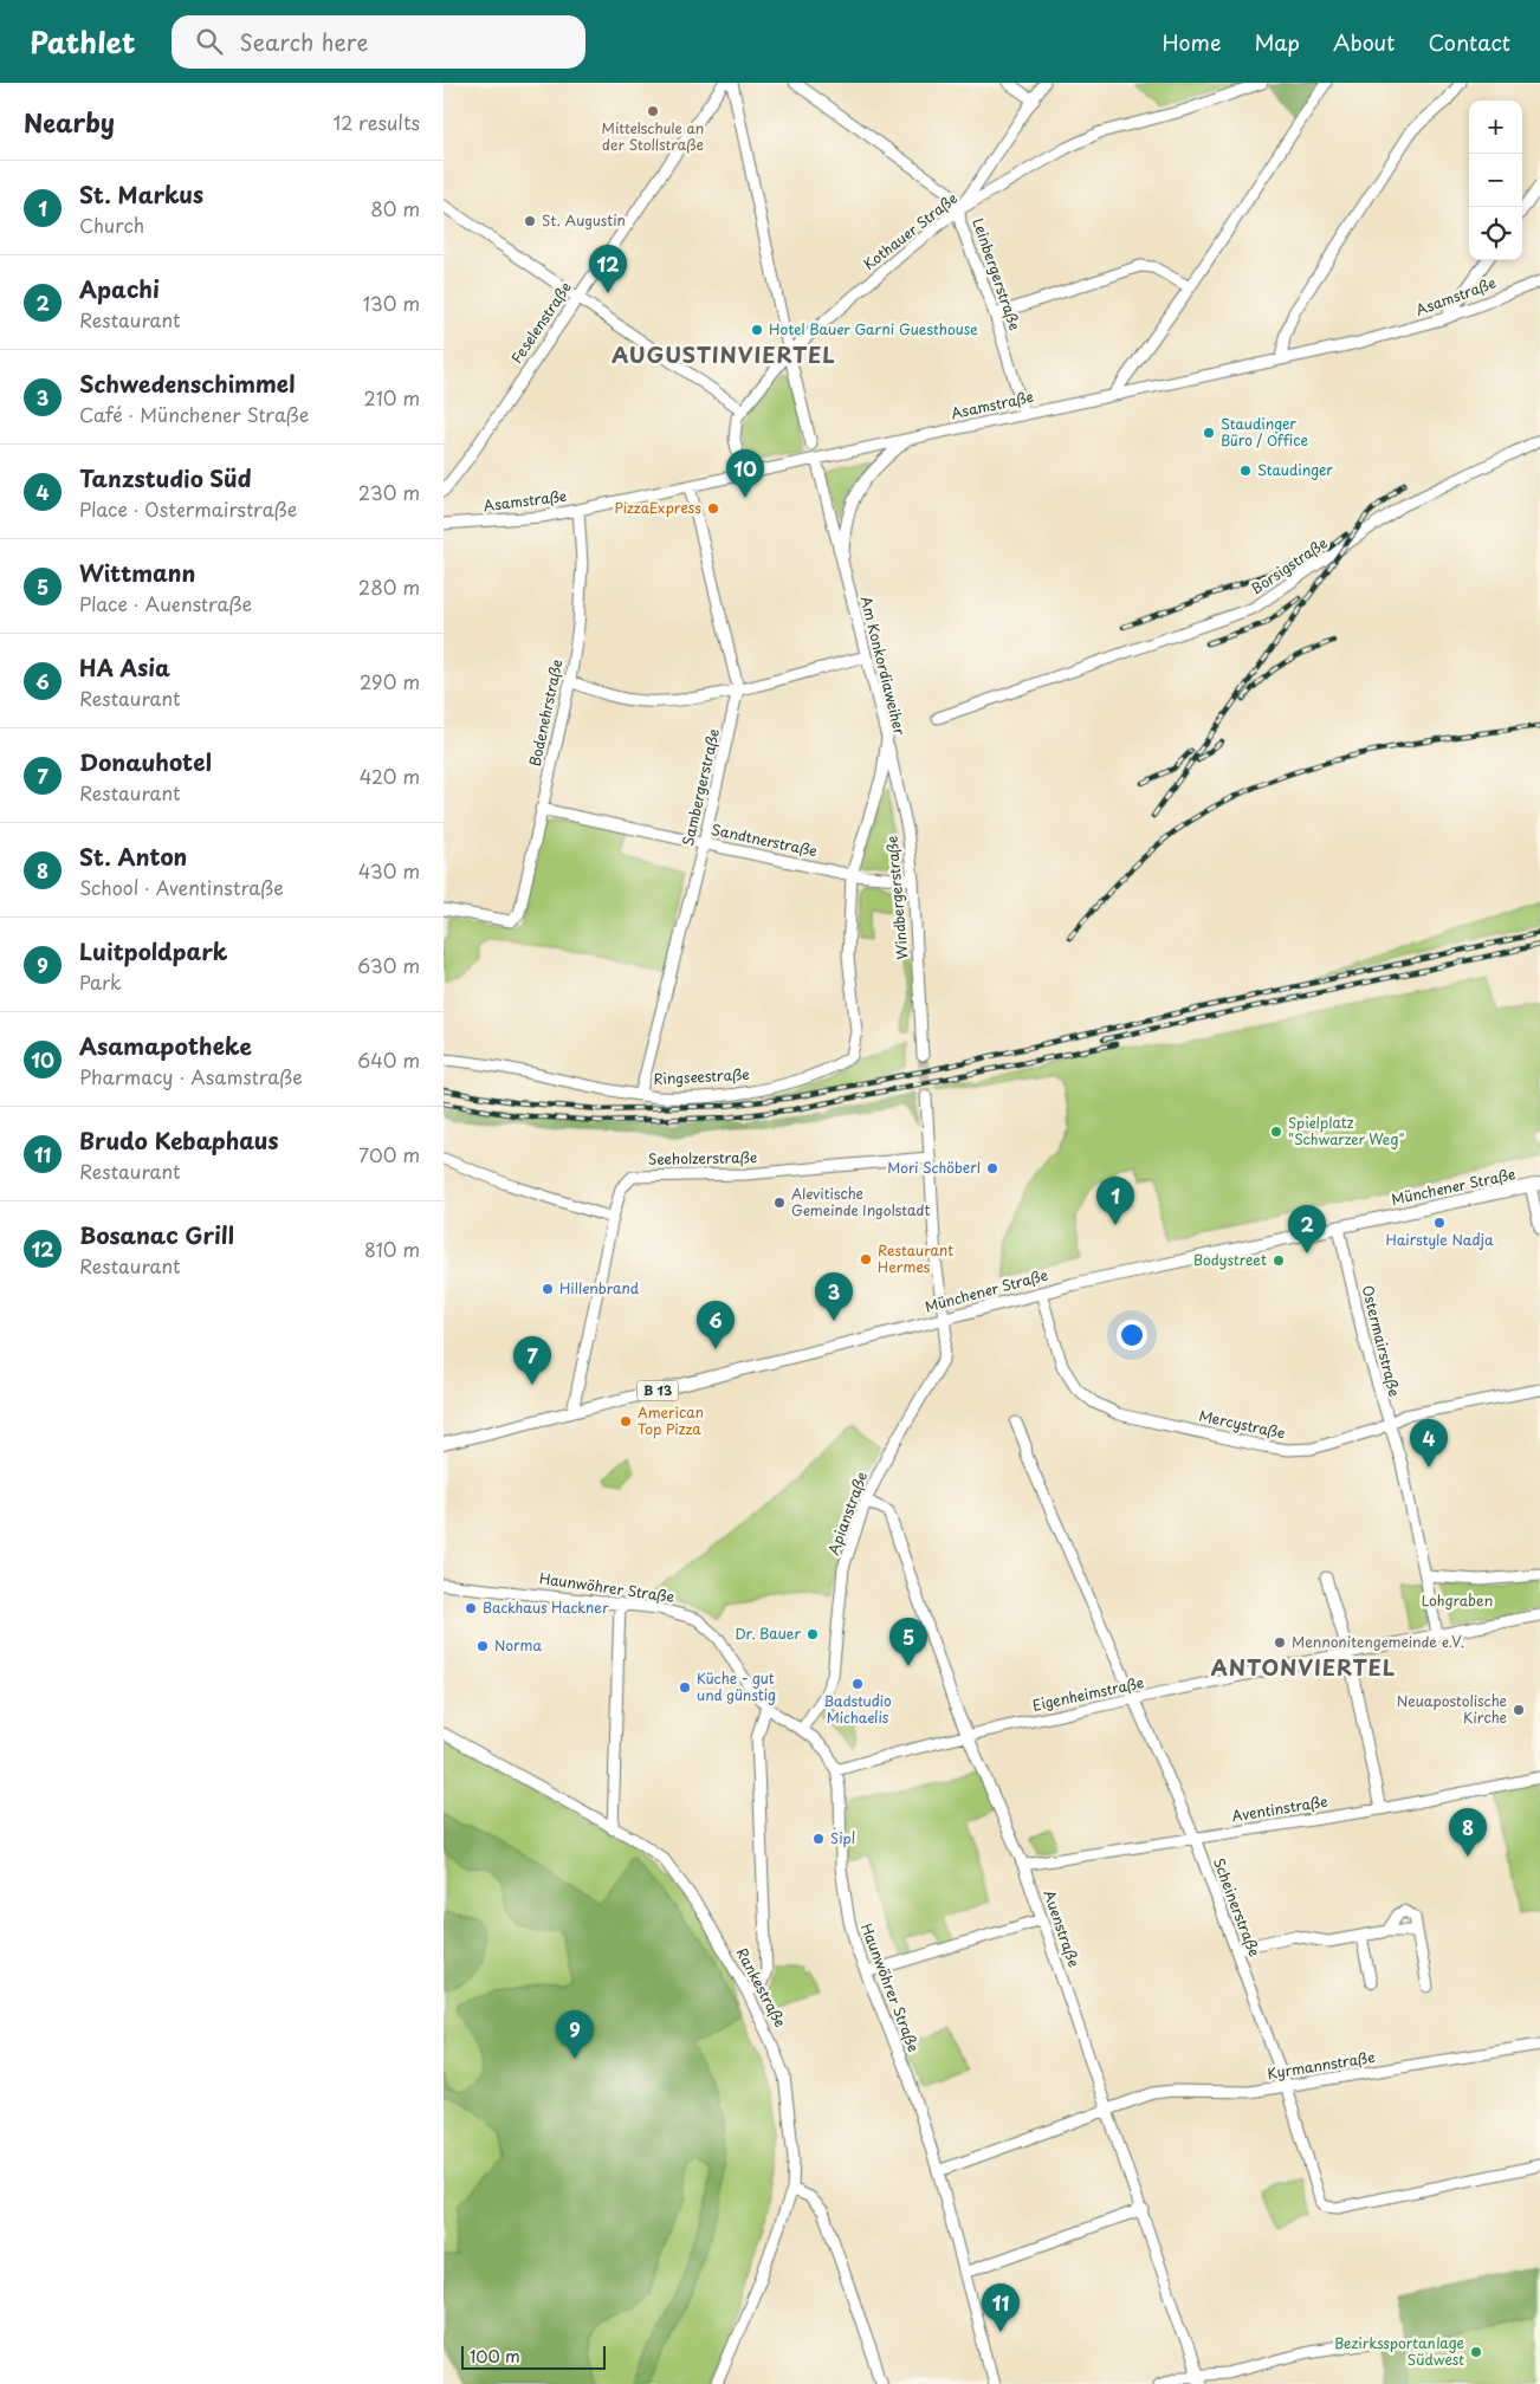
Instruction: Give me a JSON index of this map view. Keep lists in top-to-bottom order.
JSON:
{
  "streets": {
    "main road": ["Münchener Straße", "B 13"],
    "street": [
      "Kothauer Straße",
      "Leinbergerstraße",
      "Asamstraße",
      "Feselenstraße",
      "Borsigstraße",
      "Am Konkordiaweiher",
      "Bodenehrstraße",
      "Sambergerstraße",
      "Sandtnerstraße",
      "Windbergerstraße",
      "Ringseestraße",
      "Seeholzerstraße",
      "Ostermairstraße",
      "Mercystraße",
      "Apianstraße",
      "Haunwöhrer Straße",
      "Eigenheimstraße",
      "Aventinstraße",
      "Scheinerstraße",
      "Auenstraße",
      "Rankestraße",
      "Kyrmannstraße"
    ]
  },
  "crossings": [
    ["Kothauer Straße", "Leinbergerstraße"],
    ["Kothauer Straße", "Asamstraße"],
    ["Leinbergerstraße", "Asamstraße"],
    ["Asamstraße", "Am Konkordiaweiher"],
    ["Asamstraße", "Bodenehrstraße"],
    ["Asamstraße", "Sambergerstraße"],
    ["Am Konkordiaweiher", "Sandtnerstraße"],
    ["Am Konkordiaweiher", "Windbergerstraße"],
    ["Am Konkordiaweiher", "Ringseestraße"],
    ["Bodenehrstraße", "Sandtnerstraße"],
    ["Sambergerstraße", "Sandtnerstraße"],
    ["Sambergerstraße", "Ringseestraße"],
    ["Sandtnerstraße", "Windbergerstraße"],
    ["Seeholzerstraße", "Münchener Straße"],
    ["Münchener Straße", "Ostermairstraße"],
    ["Münchener Straße", "Mercystraße"],
    ["Münchener Straße", "Apianstraße"],
    ["Ostermairstraße", "Mercystraße"],
    ["Ostermairstraße", "Eigenheimstraße"],
    ["Apianstraße", "Haunwöhrer Straße"],
    ["Apianstraße", "Auenstraße"],
    ["Haunwöhrer Straße", "Eigenheimstraße"],
    ["Haunwöhrer Straße", "Kyrmannstraße"],
    ["Eigenheimstraße", "Scheinerstraße"],
    ["Eigenheimstraße", "Auenstraße"],
    ["Aventinstraße", "Scheinerstraße"],
    ["Aventinstraße", "Auenstraße"],
    ["Scheinerstraße", "Kyrmannstraße"],
    ["Auenstraße", "Kyrmannstraße"]
  ],
  "districts": ["AUGUSTINVIERTEL", "ANTONVIERTEL"],
  "parks": ["Lohgraben"],
  "places": [
    "Mittelschule an der Stollstraße",
    "St. Augustin",
    "Hotel Bauer Garni Guesthouse",
    "Staudinger Büro / Office",
    "Staudinger",
    "PizzaExpress",
    "Spielplatz \"Schwarzer Weg\"",
    "Mori Schöberl",
    "Alevitische Gemeinde Ingolstadt",
    "Hairstyle Nadja",
    "Restaurant Hermes",
    "Bodystreet",
    "Hillenbrand",
    "American Top Pizza",
    "Backhaus Hackner",
    "Dr. Bauer",
    "Mennonitengemeinde e.V.",
    "Norma",
    "Badstudio Michaelis",
    "Küche - gut und günstig",
    "Neuapostolische Kirche",
    "Sipl",
    "Bezirkssportanlage Südwest"
  ],
  "scale_bar": "100 m",
  "page": {
    "header": "Pathlet",
    "search": "Search here",
    "nav": [
      "Home",
      "Map",
      "About",
      "Contact"
    ],
    "heading": ["Nearby", "12 results"],
    "map_buttons": ["+", "−"],
    "list": [
      {
        "mark": "1",
        "name": "St. Markus",
        "note": "Church",
        "value": "80 m"
      },
      {
        "mark": "2",
        "name": "Apachi",
        "note": "Restaurant",
        "value": "130 m"
      },
      {
        "mark": "3",
        "name": "Schwedenschimmel",
        "note": "Café · Münchener Straße",
        "value": "210 m"
      },
      {
        "mark": "4",
        "name": "Tanzstudio Süd",
        "note": "Place · Ostermairstraße",
        "value": "230 m"
      },
      {
        "mark": "5",
        "name": "Wittmann",
        "note": "Place · Auenstraße",
        "value": "280 m"
      },
      {
        "mark": "6",
        "name": "HA Asia",
        "note": "Restaurant",
        "value": "290 m"
      },
      {
        "mark": "7",
        "name": "Donauhotel",
        "note": "Restaurant",
        "value": "420 m"
      },
      {
        "mark": "8",
        "name": "St. Anton",
        "note": "School · Aventinstraße",
        "value": "430 m"
      },
      {
        "mark": "9",
        "name": "Luitpoldpark",
        "note": "Park",
        "value": "630 m"
      },
      {
        "mark": "10",
        "name": "Asamapotheke",
        "note": "Pharmacy · Asamstraße",
        "value": "640 m"
      },
      {
        "mark": "11",
        "name": "Brudo Kebaphaus",
        "note": "Restaurant",
        "value": "700 m"
      },
      {
        "mark": "12",
        "name": "Bosanac Grill",
        "note": "Restaurant",
        "value": "810 m"
      }
    ],
    "pins": [
      "12",
      "10",
      "1",
      "2",
      "3",
      "6",
      "7",
      "4",
      "5",
      "8",
      "9",
      "11"
    ],
    "scale": "100 m"
  }
}
